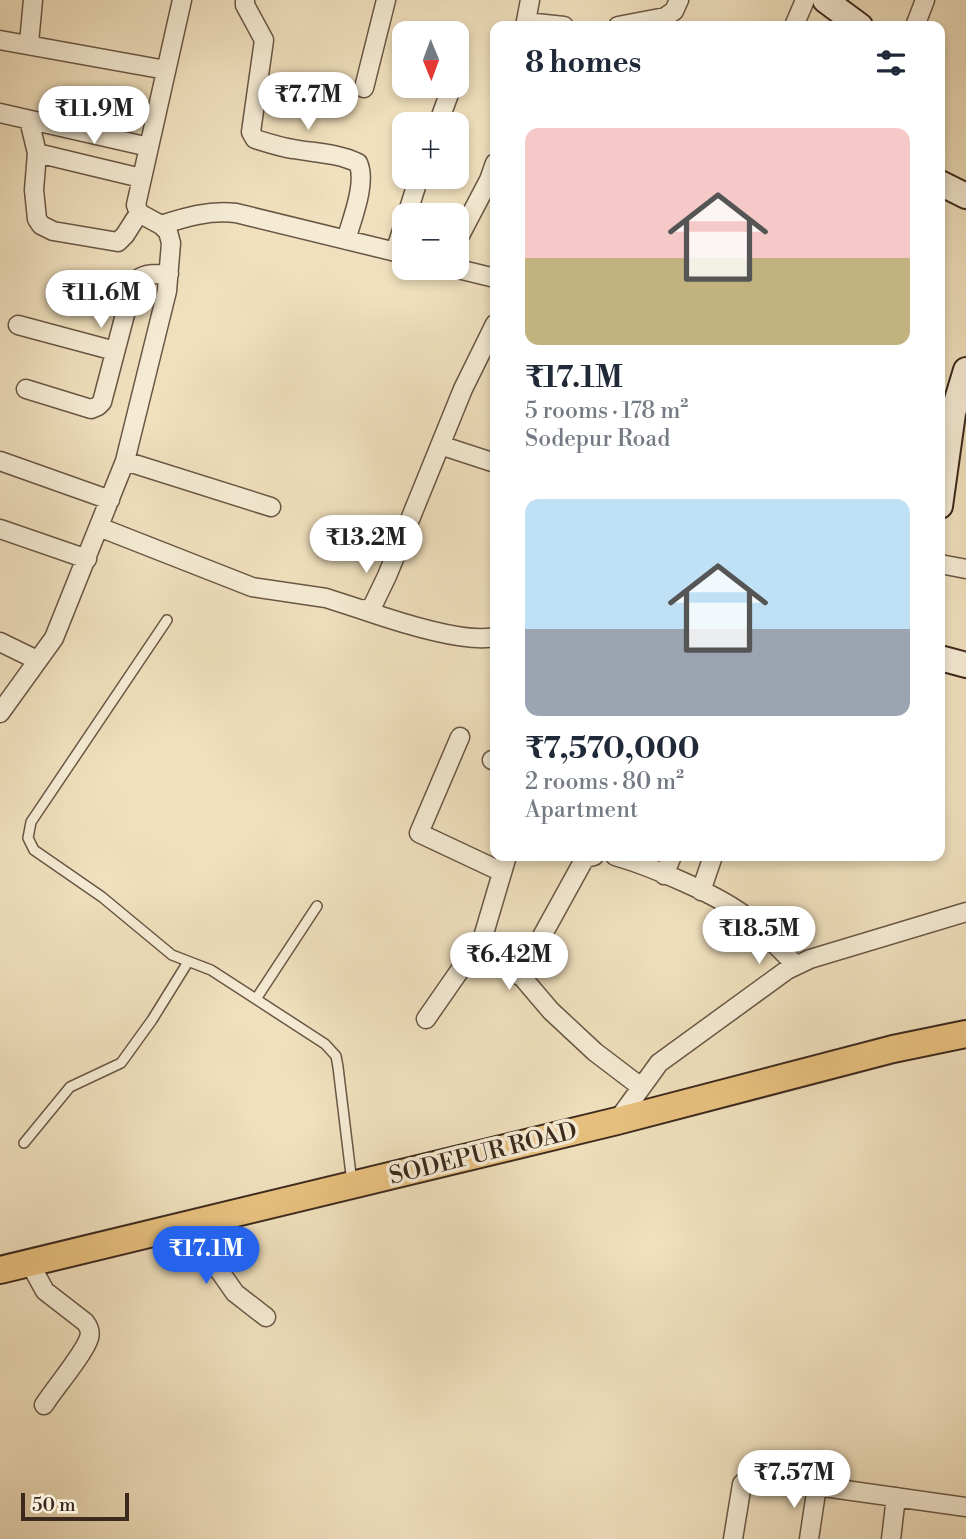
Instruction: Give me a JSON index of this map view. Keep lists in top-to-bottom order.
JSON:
{
  "streets": {
    "main road": ["SODEPUR ROAD"]
  },
  "scale_bar": "50 m",
  "north": "bottom",
  "page": {
    "map_buttons": ["+", "−"],
    "heading": "8 homes",
    "price": [
      "₹7.7M",
      "₹11.9M",
      "₹11.6M",
      "₹13.2M",
      "₹18.5M",
      "₹6.42M",
      "₹17.1M",
      "₹7.57M"
    ],
    "list": [
      {
        "name": "₹17.1M",
        "note": "5 rooms · 178 m² · Sodepur Road"
      },
      {
        "name": "₹7,570,000",
        "note": "2 rooms · 80 m² · Apartment"
      }
    ],
    "scale": "50 m"
  }
}
